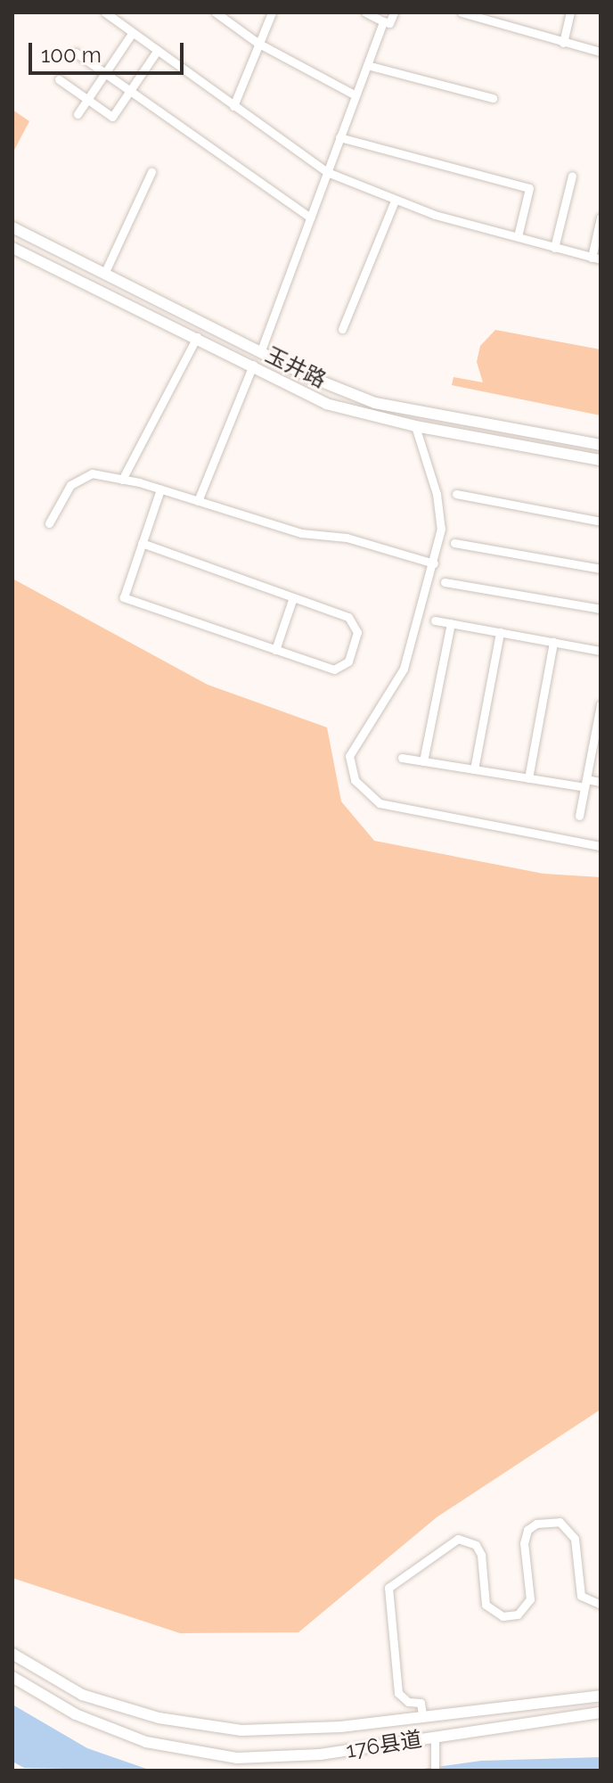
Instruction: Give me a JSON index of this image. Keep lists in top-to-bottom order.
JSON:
{
  "streets": {
    "street": ["玉井路", "176县道"]
  },
  "scale_bar": "100 m"
}
